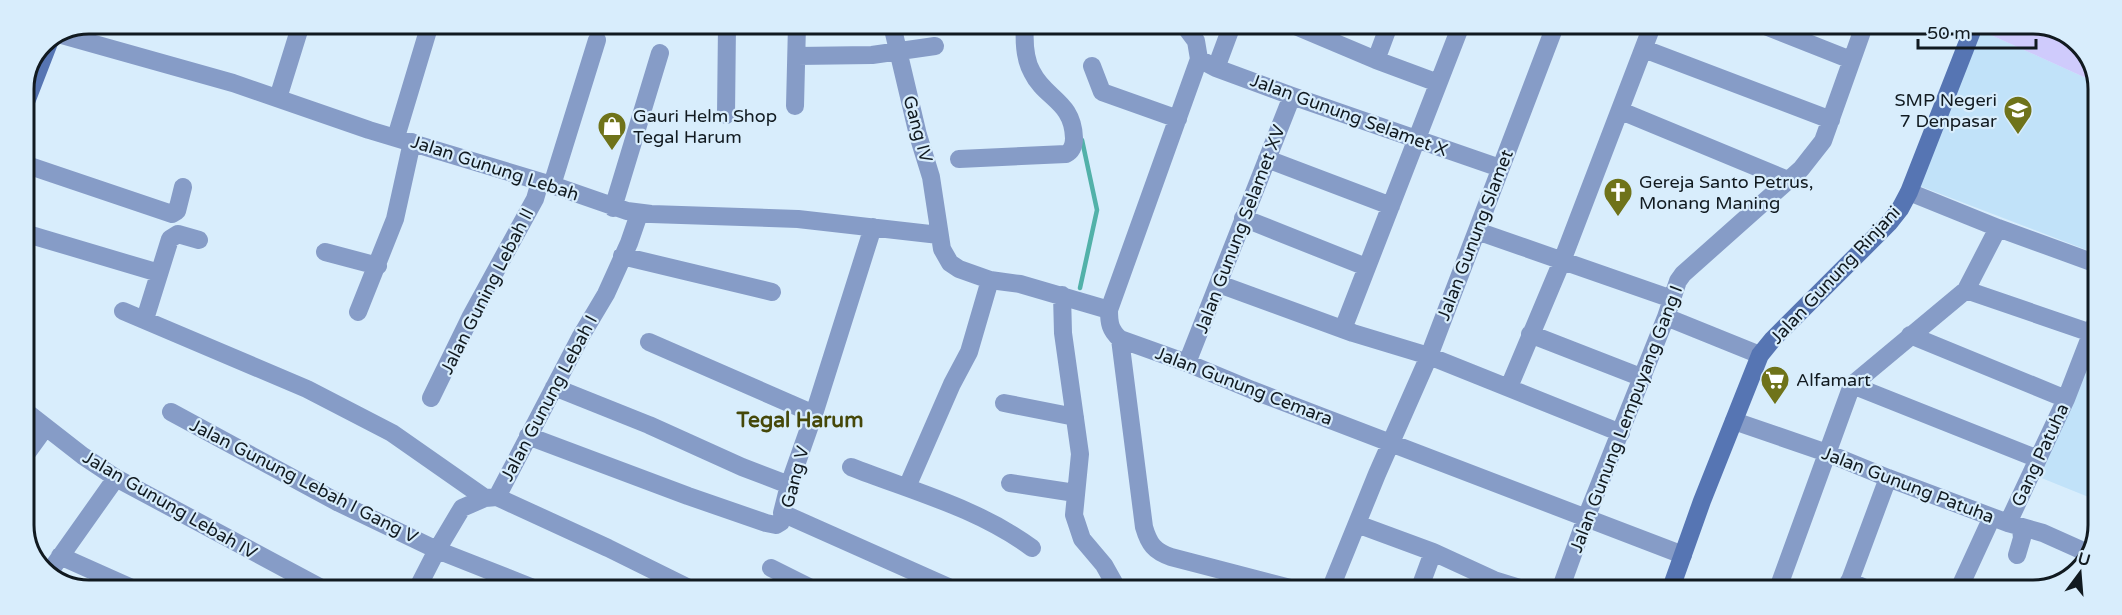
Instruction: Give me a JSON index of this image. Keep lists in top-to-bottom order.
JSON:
{
  "streets": {
    "street": [
      "Jalan Gunung Selamet X",
      "Gang IV",
      "Jalan Gunung Lebah",
      "Jalan Gunung Selamet XV",
      "Jalan Gunung Slamet",
      "Jalan Gunung Rinjani",
      "Jalan Guning Lebah II",
      "Jalan Gunung Cemara",
      "Jalan Gunung Lebah I",
      "Jalan Gunung Lempuyang Gang I",
      "Gang Patuha",
      "Gang V",
      "Jalan Gunung Lebah I Gang V",
      "Jalan Gunung Patuha",
      "Jalan Gunung Lebah IV"
    ]
  },
  "crossings": [
    ["Jalan Gunung Selamet X", "Jalan Gunung Selamet XV"],
    ["Jalan Gunung Selamet X", "Jalan Gunung Slamet"],
    ["Gang IV", "Jalan Gunung Lebah"],
    ["Jalan Gunung Lebah", "Jalan Guning Lebah II"],
    ["Jalan Gunung Lebah", "Jalan Gunung Lebah I"],
    ["Jalan Gunung Lebah", "Gang V"],
    ["Jalan Gunung Selamet XV", "Jalan Gunung Cemara"],
    ["Jalan Gunung Slamet", "Jalan Gunung Cemara"],
    ["Jalan Gunung Rinjani", "Jalan Gunung Cemara"],
    ["Jalan Gunung Rinjani", "Jalan Gunung Patuha"],
    ["Jalan Gunung Cemara", "Jalan Gunung Lempuyang Gang I"],
    ["Jalan Gunung Lebah I", "Jalan Gunung Lebah I Gang V"],
    ["Gang Patuha", "Jalan Gunung Patuha"]
  ],
  "districts": ["Tegal Harum"],
  "places": {
    "school or university": ["SMP Negeri 7 Denpasar"],
    "shop": ["Gauri Helm Shop Tegal Harum"],
    "church": ["Gereja Santo Petrus, Monang Maning"],
    "supermarket": ["Alfamart"]
  },
  "scale_bar": "50 m",
  "north": "top"
}
